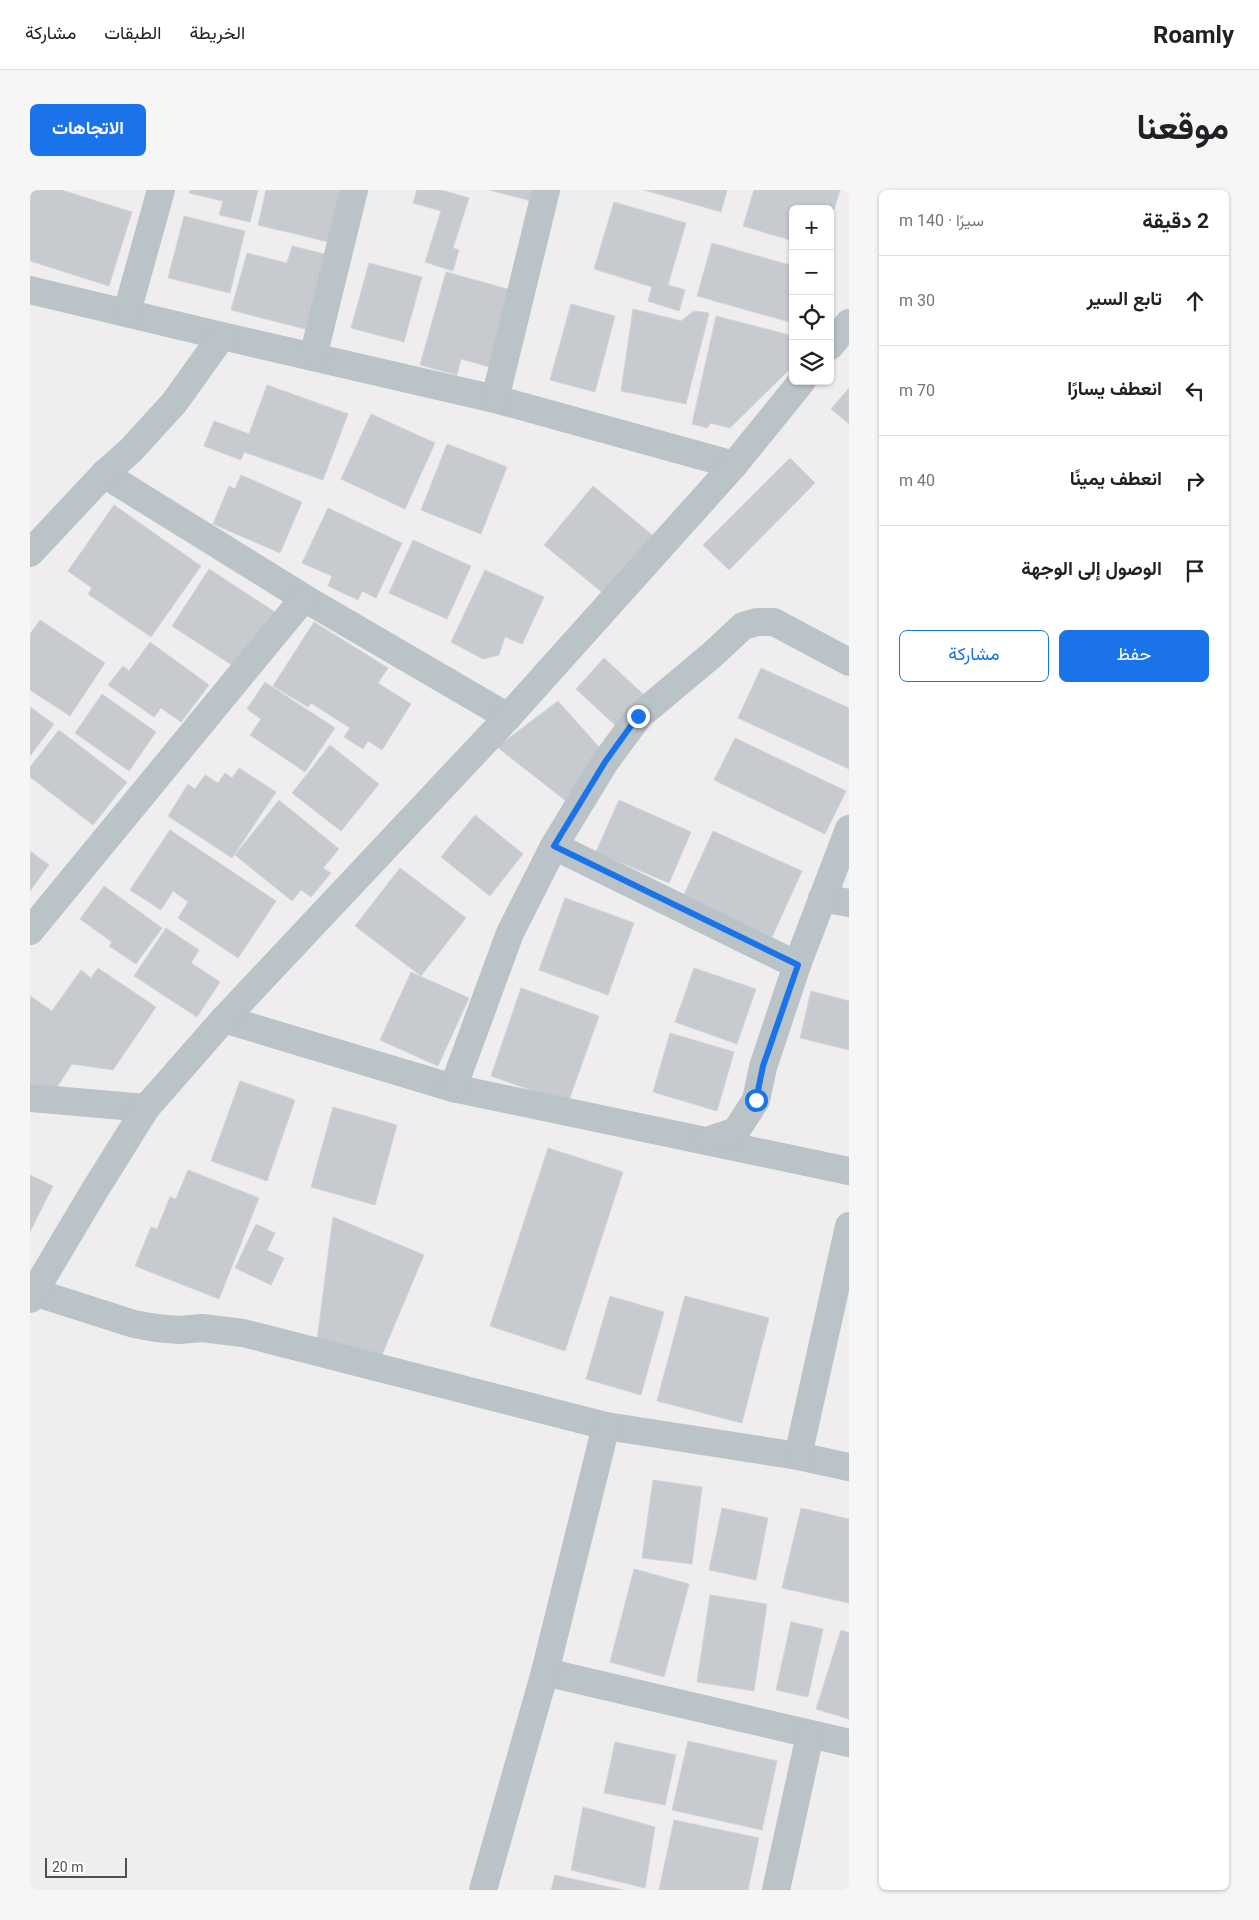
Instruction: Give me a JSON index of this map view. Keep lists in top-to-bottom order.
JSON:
{
  "scale_bar": "20 m",
  "page": {
    "header": "Roamly",
    "nav": ["الخريطة", "الطبقات", "مشاركة"],
    "title": "موقعنا",
    "buttons": [
      "الاتجاهات",
      ["حفظ", "مشاركة"]
    ],
    "heading": ["2 دقيقة", "سيرًا · 140 m"],
    "map_buttons": ["+", "−"],
    "list": [
      ["تابع السير", "30 m"],
      ["انعطف يسارًا", "70 m"],
      ["انعطف يمينًا", "40 m"],
      "الوصول إلى الوجهة"
    ],
    "scale": "20 m"
  }
}
